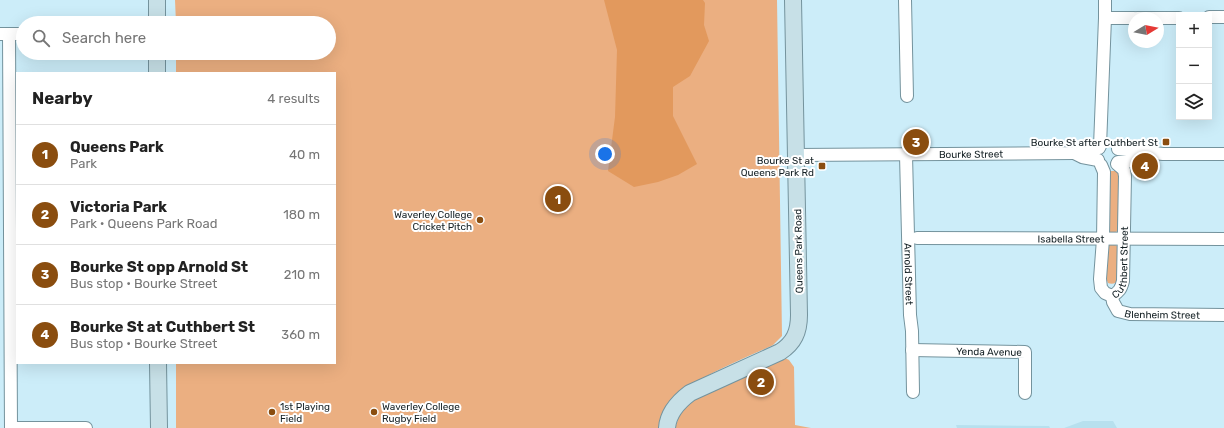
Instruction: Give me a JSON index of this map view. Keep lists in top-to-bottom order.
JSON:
{
  "streets": {
    "street": [
      "Bourke Street",
      "Isabella Street",
      "Queens Park Road",
      "Cuthbert Street",
      "Arnold Street",
      "Blenheim Street",
      "Yenda Avenue"
    ]
  },
  "crossings": [
    ["Bourke Street", "Queens Park Road"],
    ["Bourke Street", "Cuthbert Street"],
    ["Bourke Street", "Arnold Street"],
    ["Isabella Street", "Cuthbert Street"],
    ["Cuthbert Street", "Blenheim Street"],
    ["Arnold Street", "Yenda Avenue"]
  ],
  "places": {
    "transit": ["Bourke St after Cuthbert St", "Bourke St at Queens Park Rd"],
    "other": ["Waverley College Cricket Pitch", "1st Playing Field", "Waverley College Rugby Field"]
  },
  "north": "right",
  "page": {
    "map_buttons": ["+", "−"],
    "search": "Search here",
    "heading": ["Nearby", "4 results"],
    "list": [
      {
        "mark": "1",
        "name": "Queens Park",
        "note": "Park",
        "value": "40 m"
      },
      {
        "mark": "2",
        "name": "Victoria Park",
        "note": "Park · Queens Park Road",
        "value": "180 m"
      },
      {
        "mark": "3",
        "name": "Bourke St opp Arnold St",
        "note": "Bus stop · Bourke Street",
        "value": "210 m"
      },
      {
        "mark": "4",
        "name": "Bourke St at Cuthbert St",
        "note": "Bus stop · Bourke Street",
        "value": "360 m"
      }
    ],
    "pins": [
      "3",
      "4",
      "1",
      "2"
    ]
  }
}
